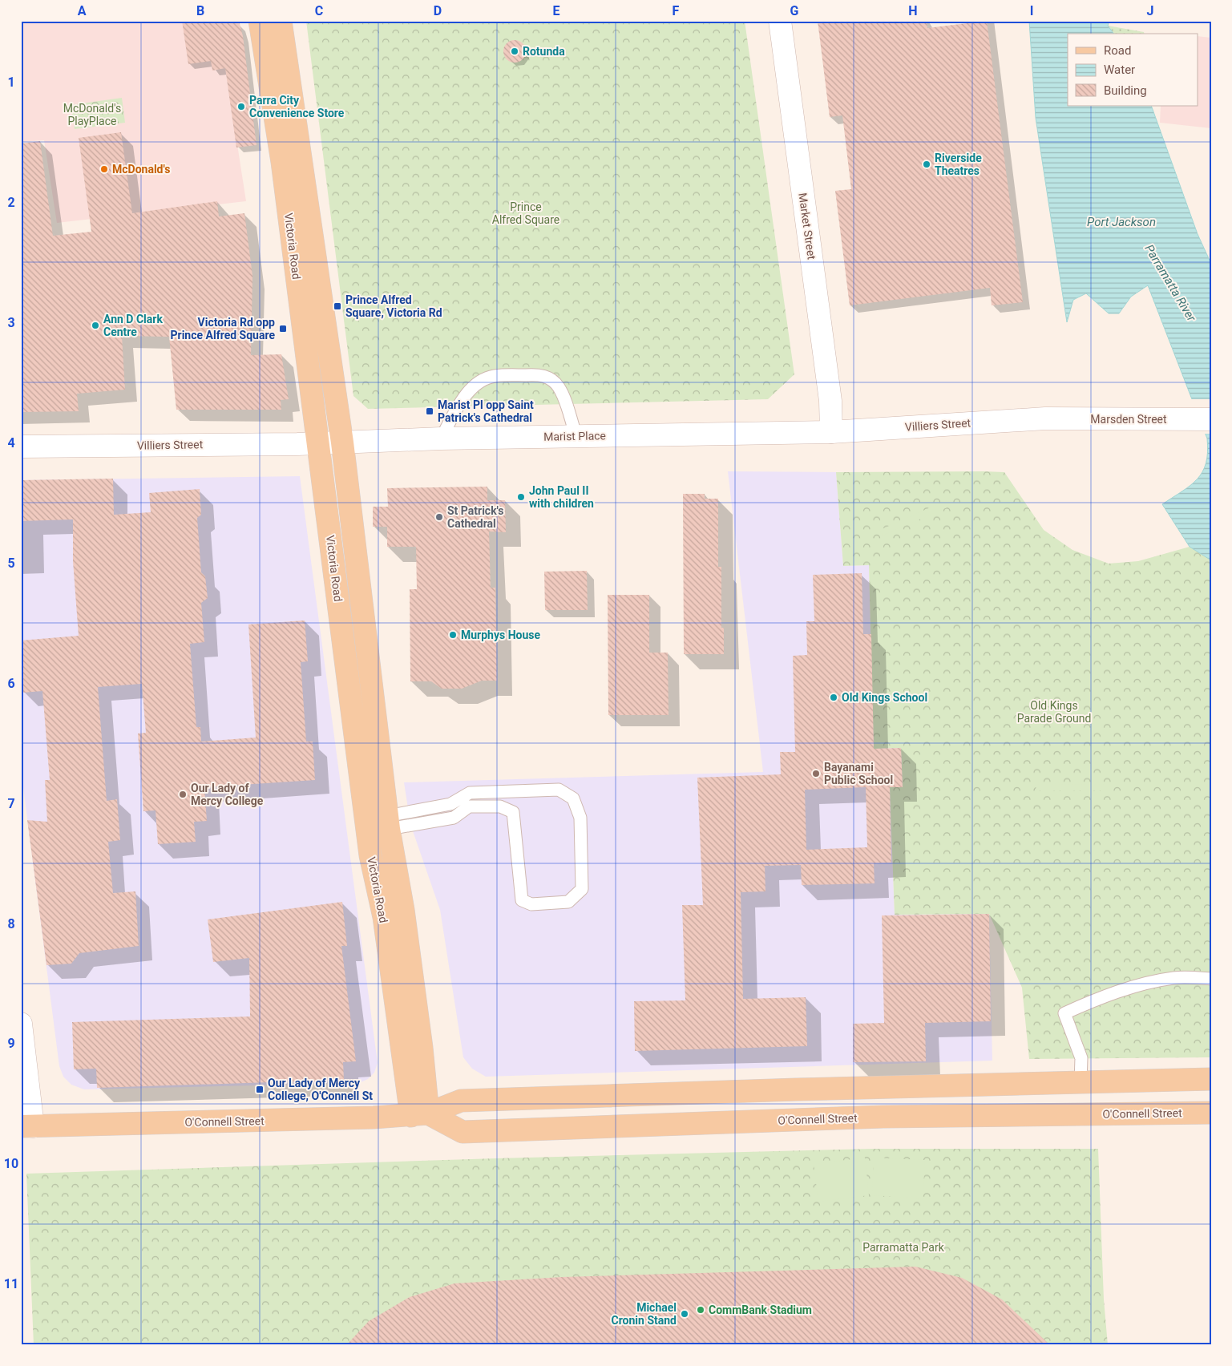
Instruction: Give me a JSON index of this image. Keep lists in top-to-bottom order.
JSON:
{
  "streets": {
    "main road": ["Victoria Road", "O'Connell Street"],
    "street": [
      "Market Street",
      "Marsden Street",
      "Villiers Street",
      "Marist Place"
    ]
  },
  "crossings": [
    ["Market Street", "Villiers Street"],
    ["Market Street", "Marist Place"],
    ["Victoria Road", "Villiers Street"],
    ["Victoria Road", "Marist Place"],
    ["Victoria Road", "O'Connell Street"],
    ["Marsden Street", "Villiers Street"],
    ["Villiers Street", "Marist Place"]
  ],
  "water": ["Port Jackson", "Parramatta River"],
  "parks": [
    "McDonald's PlayPlace",
    "Prince Alfred Square",
    "Old Kings Parade Ground",
    "Parramatta Park"
  ],
  "places": {
    "other": [
      "Rotunda",
      "Parra City Convenience Store",
      "Riverside Theatres",
      "McDonald's",
      "Ann D Clark Centre",
      "John Paul II with children",
      "St Patrick's Cathedral",
      "Murphys House",
      "Old Kings School",
      "Bayanami Public School",
      "Our Lady of Mercy College",
      "CommBank Stadium",
      "Michael Cronin Stand"
    ],
    "transit": [
      "Prince Alfred Square, Victoria Rd",
      "Victoria Rd opp Prince Alfred Square",
      "Marist Pl opp Saint Patrick's Cathedral",
      "Our Lady of Mercy College, O'Connell St"
    ]
  },
  "legend": ["Road", "Water", "Building"],
  "grid": {
    "columns": [
      "A",
      "B",
      "C",
      "D",
      "E",
      "F",
      "G",
      "H",
      "I",
      "J"
    ],
    "rows": [
      "1",
      "2",
      "3",
      "4",
      "5",
      "6",
      "7",
      "8",
      "9",
      "10",
      "11"
    ]
  }
}
